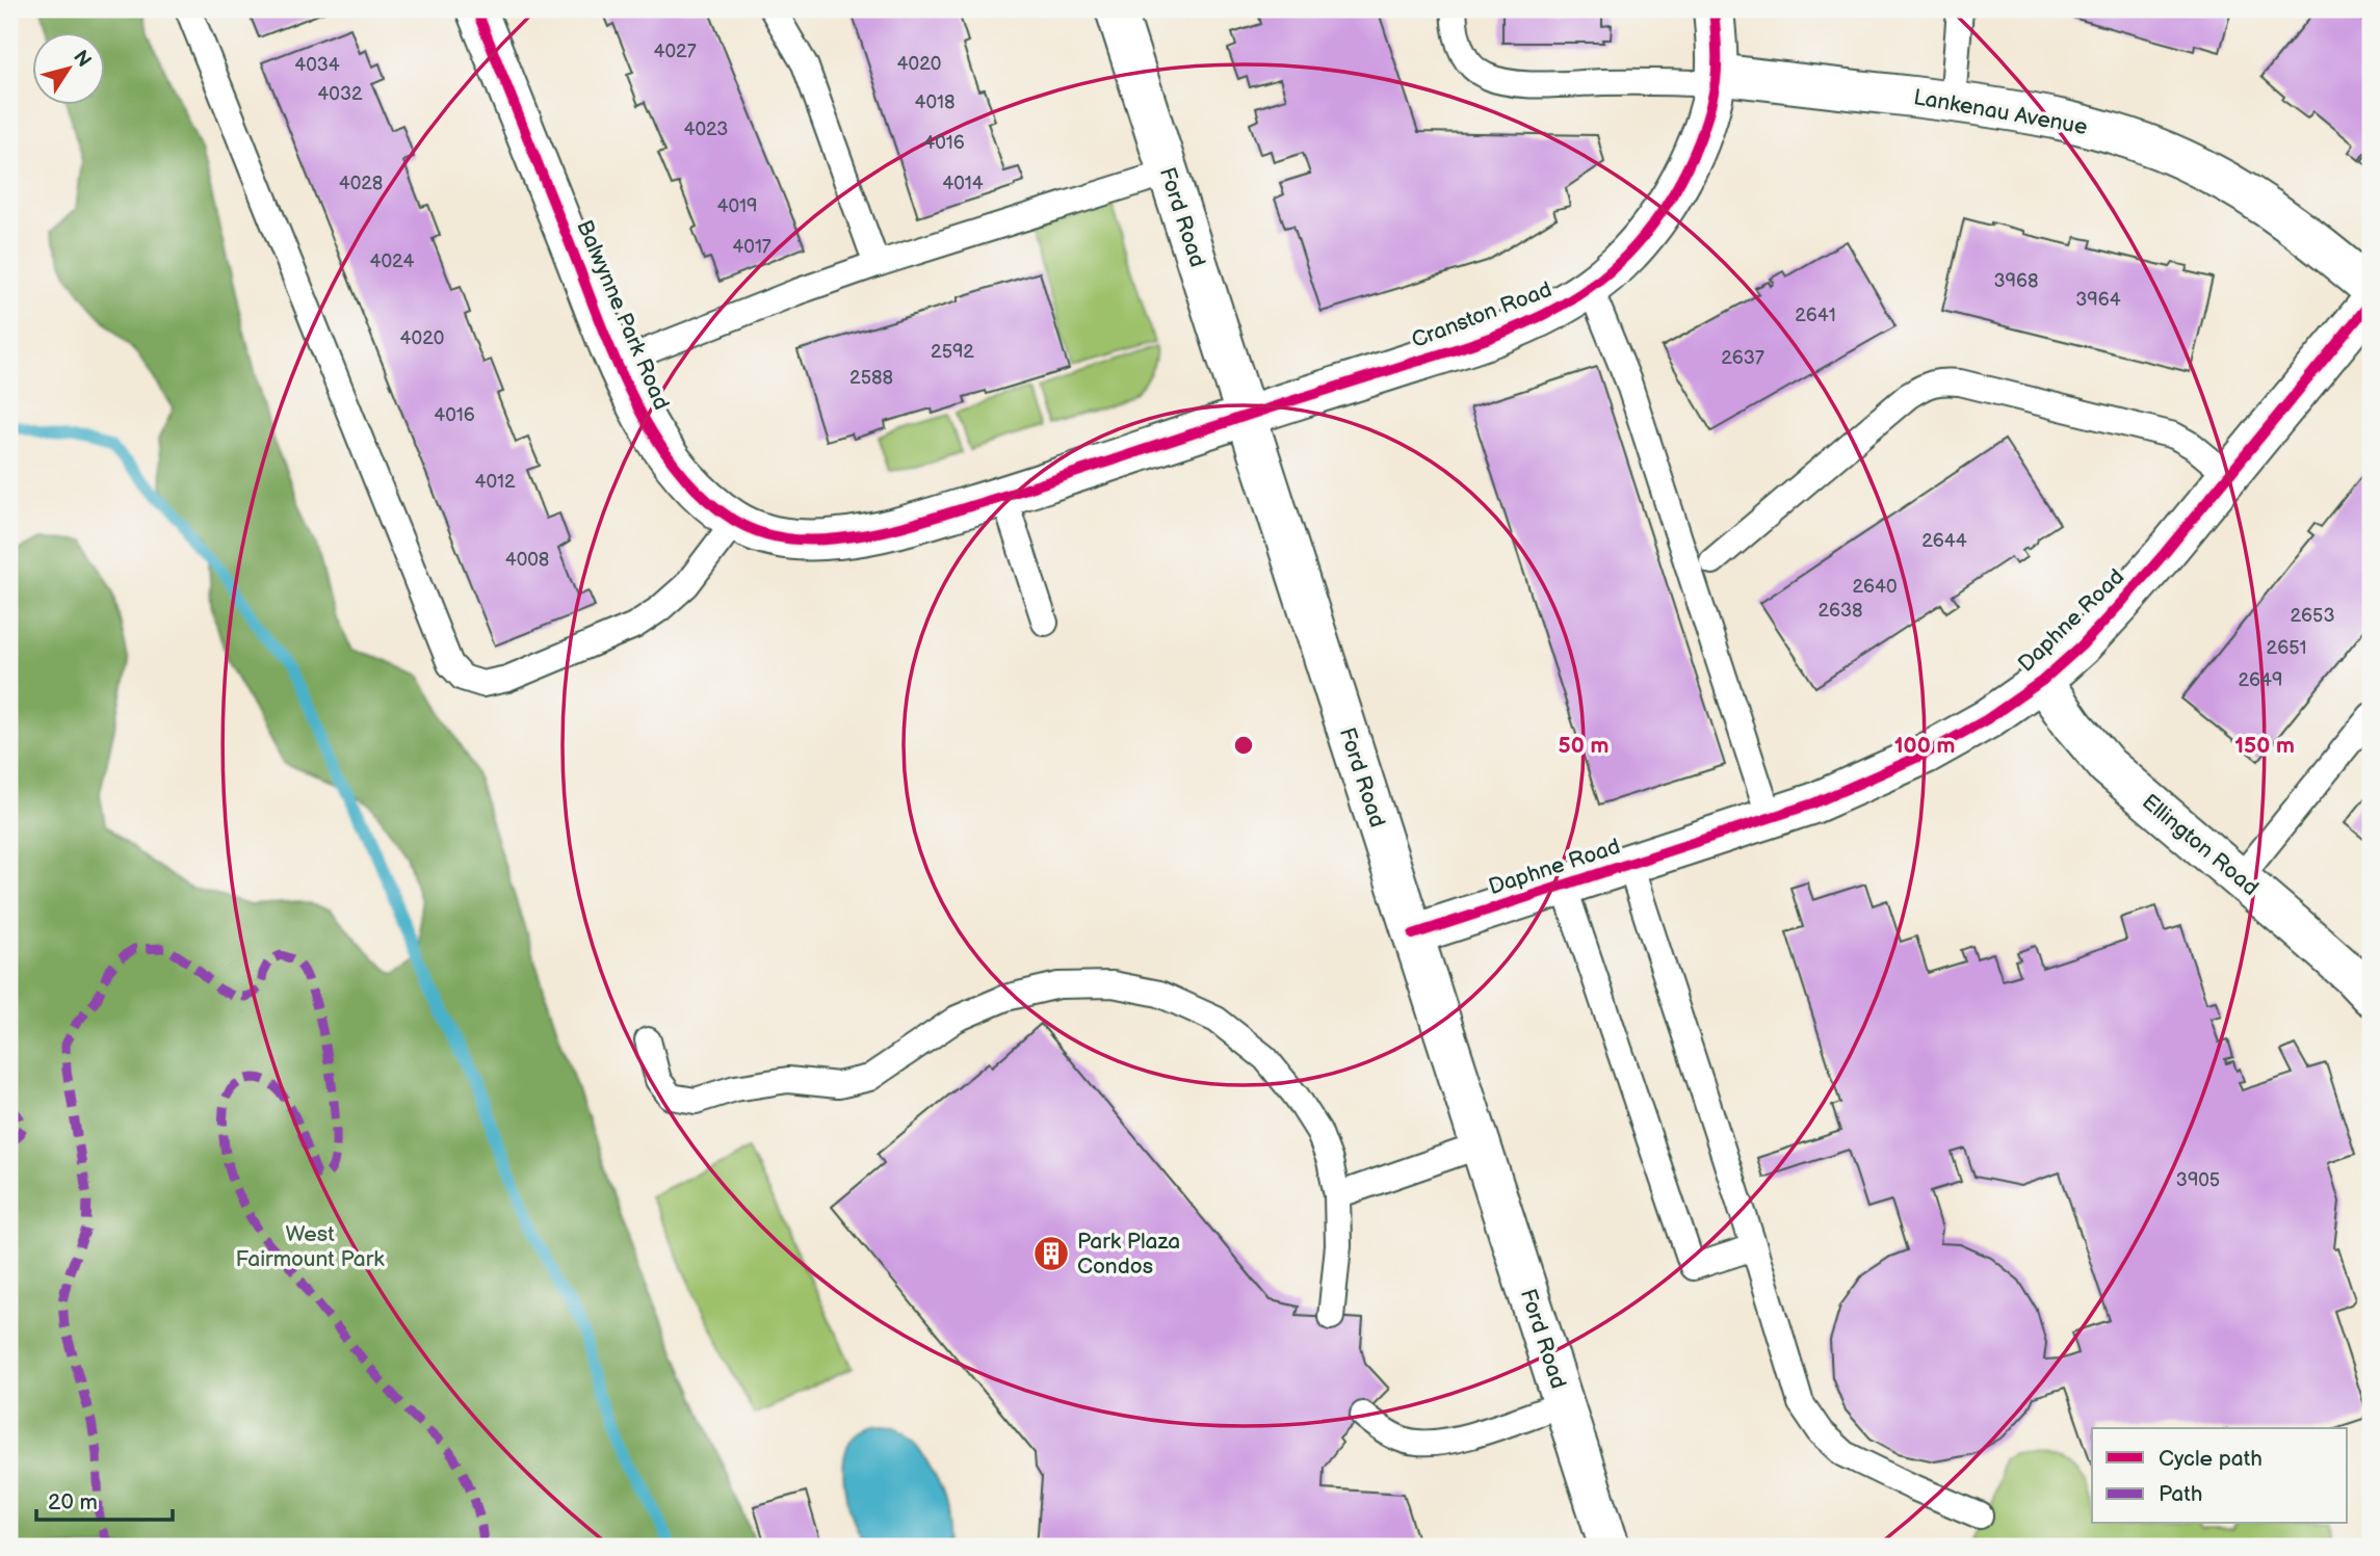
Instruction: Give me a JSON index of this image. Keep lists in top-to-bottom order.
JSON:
{
  "streets": {
    "street": [
      "Lankenau Avenue",
      "Ford Road",
      "Balwynne Park Road",
      "Cranston Road",
      "Daphne Road",
      "Ellington Road"
    ]
  },
  "crossings": [
    ["Lankenau Avenue", "Cranston Road"],
    ["Ford Road", "Balwynne Park Road"],
    ["Ford Road", "Cranston Road"],
    ["Ford Road", "Daphne Road"],
    ["Balwynne Park Road", "Cranston Road"],
    ["Daphne Road", "Ellington Road"]
  ],
  "parks": ["West Fairmount Park"],
  "places": {
    "building": ["Park Plaza Condos"]
  },
  "house_numbers": [
    "4027",
    "4020",
    "4034",
    "4032",
    "4018",
    "4023",
    "4016",
    "4028",
    "4014",
    "4019",
    "4017",
    "4024",
    "3968",
    "3964",
    "2641",
    "4020",
    "2592",
    "2637",
    "2588",
    "4016",
    "4012",
    "2644",
    "4008",
    "2640",
    "2638",
    "2653",
    "2651",
    "2649",
    "3905"
  ],
  "legend": ["Cycle path", "Path"],
  "scale_bar": "20 m",
  "north": "top right",
  "rings": ["50 m", "100 m", "150 m"]
}
